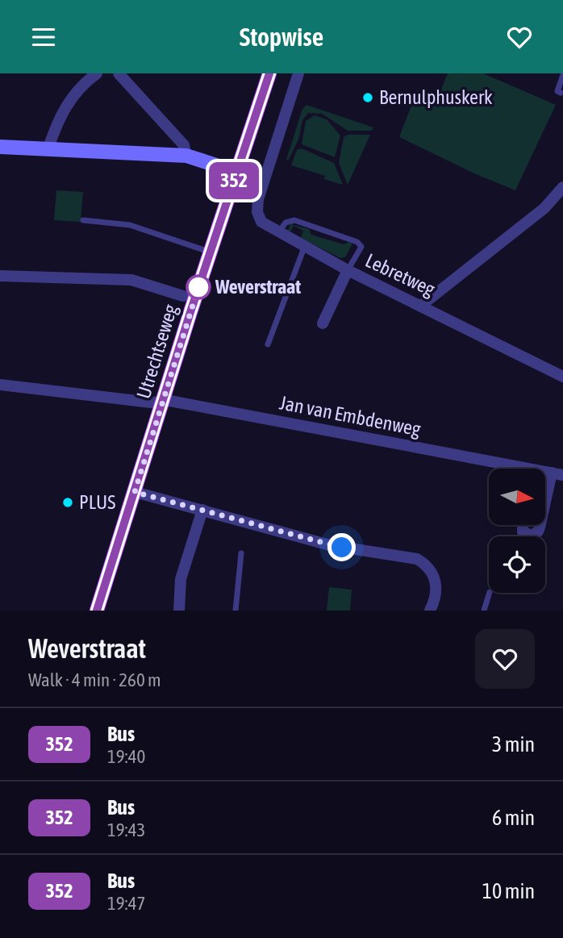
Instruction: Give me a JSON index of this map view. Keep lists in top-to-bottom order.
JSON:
{
  "streets": {
    "main road": ["Utrechtseweg"],
    "street": ["Lebretweg", "Jan van Embdenweg"]
  },
  "crossings": [
    ["Utrechtseweg", "Jan van Embdenweg"]
  ],
  "places": ["Bernulphuskerk", "Weverstraat", "PLUS"],
  "lines": ["bus line 352"],
  "north": "right",
  "page": {
    "header": "Stopwise",
    "on_map": "352",
    "heading": ["Weverstraat", "Walk · 4 min · 260 m"],
    "list": [
      {
        "mark": "352",
        "name": "Bus",
        "note": "19:40",
        "value": "3 min"
      },
      {
        "mark": "352",
        "name": "Bus",
        "note": "19:43",
        "value": "6 min"
      },
      {
        "mark": "352",
        "name": "Bus",
        "note": "19:47",
        "value": "10 min"
      }
    ]
  }
}
